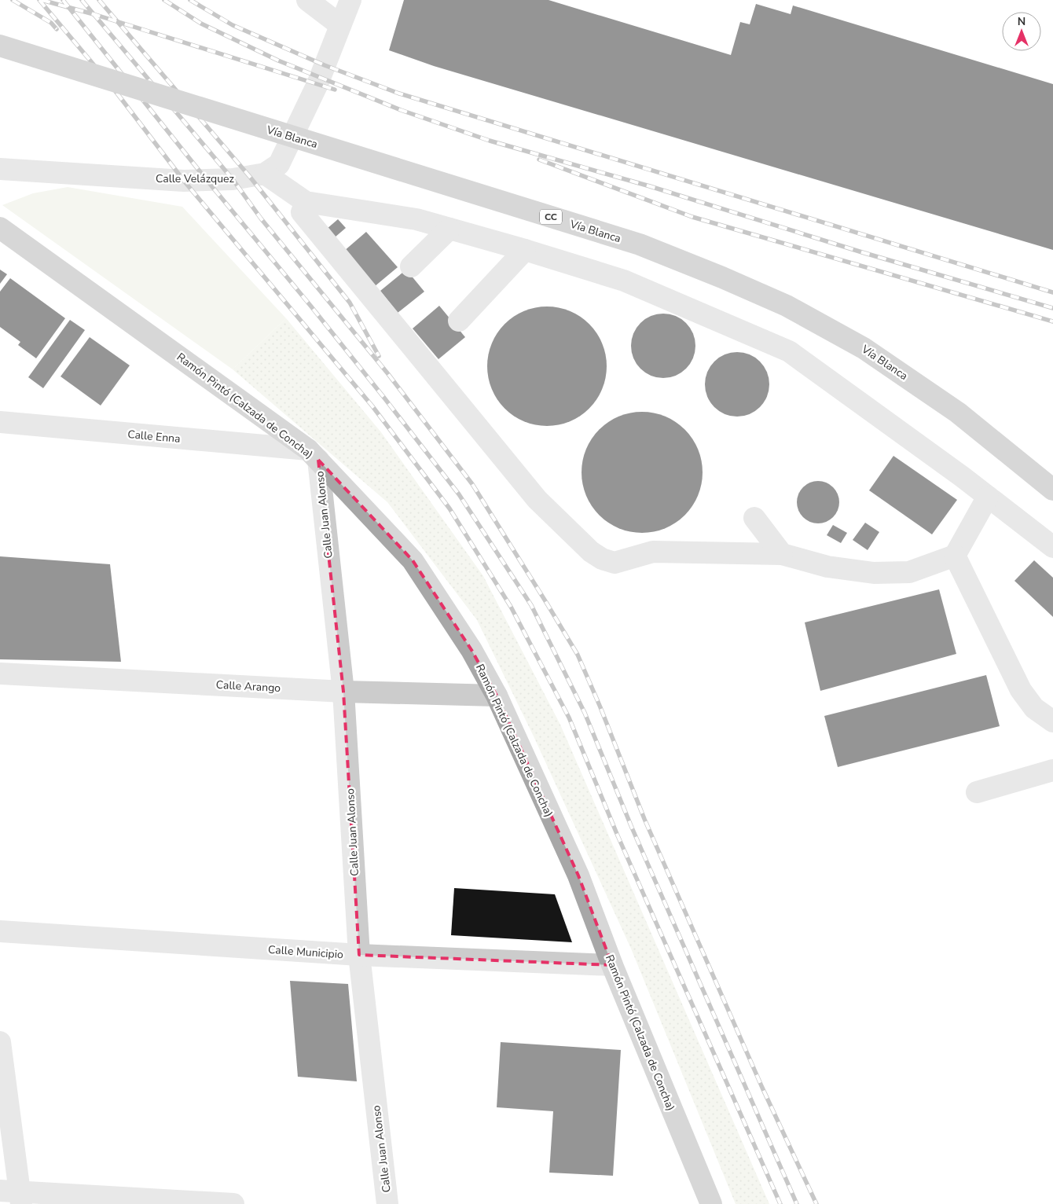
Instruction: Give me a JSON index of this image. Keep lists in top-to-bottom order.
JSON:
{
  "streets": {
    "main road": ["Vía Blanca", "CC", "Ramón Pintó (Calzada de Concha)"],
    "street": [
      "Calle Velázquez",
      "Calle Enna",
      "Calle Juan Alonso",
      "Calle Arango",
      "Calle Municipio"
    ]
  },
  "crossings": [
    ["Ramón Pintó (Calzada de Concha)", "Calle Enna"],
    ["Ramón Pintó (Calzada de Concha)", "Calle Juan Alonso"],
    ["Ramón Pintó (Calzada de Concha)", "Calle Arango"],
    ["Ramón Pintó (Calzada de Concha)", "Calle Municipio"],
    ["Calle Enna", "Calle Juan Alonso"],
    ["Calle Juan Alonso", "Calle Arango"],
    ["Calle Juan Alonso", "Calle Municipio"]
  ],
  "north": "top"
}
